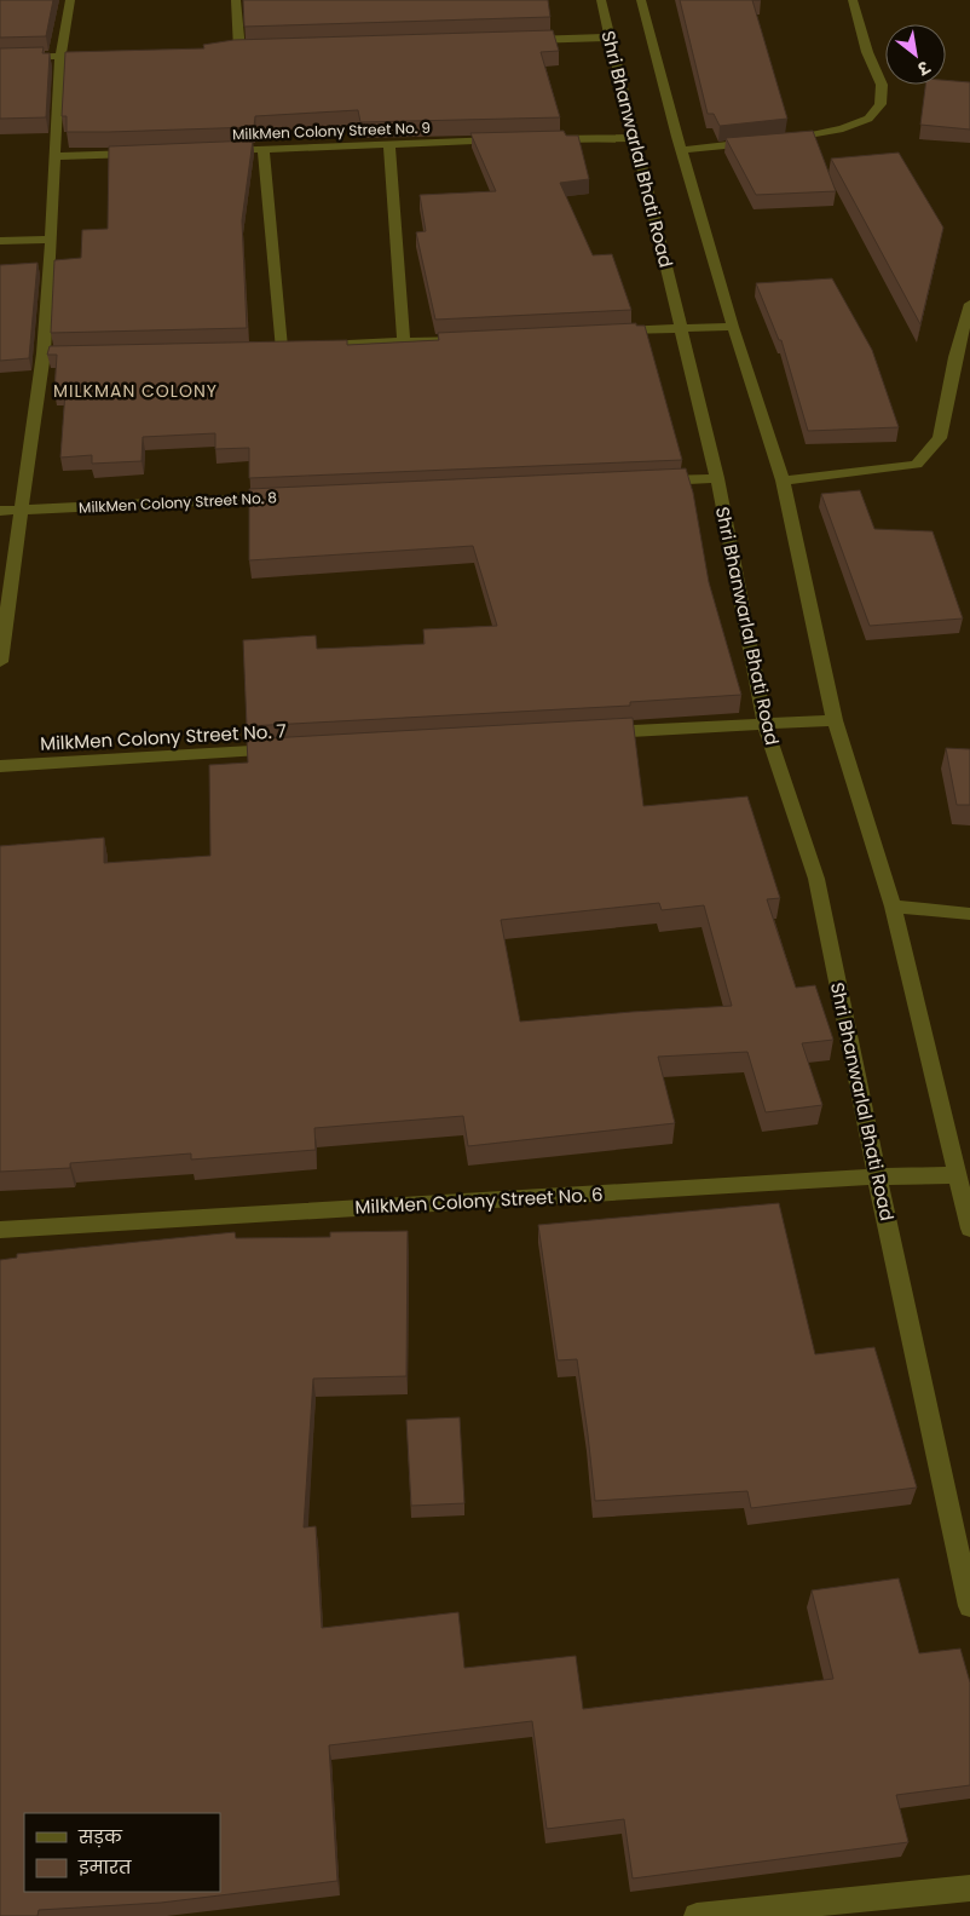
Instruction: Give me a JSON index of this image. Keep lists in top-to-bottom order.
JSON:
{
  "streets": {
    "street": [
      "MilkMen Colony Street No. 9",
      "Shri Bhanwarlal Bhati Road",
      "MilkMen Colony Street No. 8",
      "MilkMen Colony Street No. 7",
      "MilkMen Colony Street No. 6"
    ]
  },
  "crossings": [
    ["Shri Bhanwarlal Bhati Road", "MilkMen Colony Street No. 6"]
  ],
  "districts": ["MILKMAN COLONY"],
  "legend": ["सड़क", "इमारत"],
  "north": "bottom right"
}
